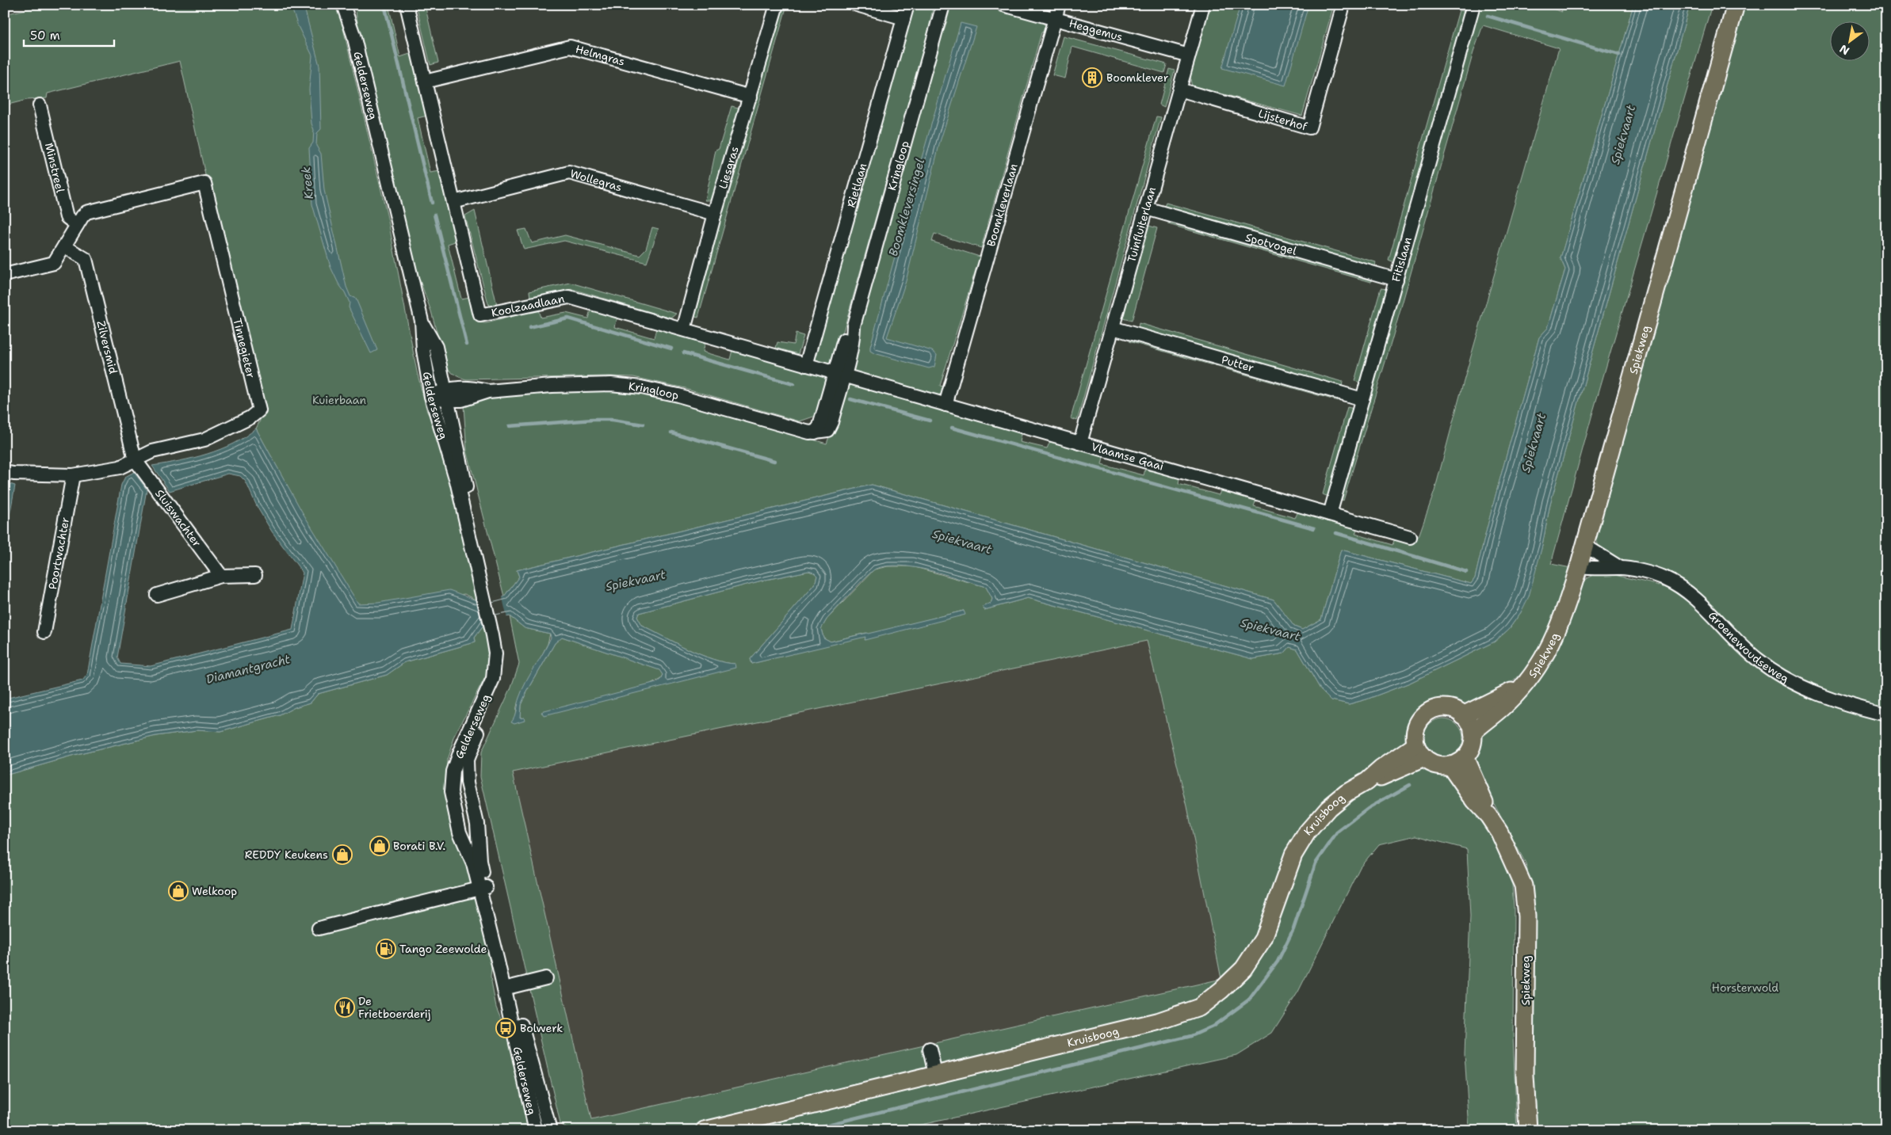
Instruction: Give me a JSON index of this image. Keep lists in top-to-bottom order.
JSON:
{
  "streets": {
    "main road": ["Spiekweg", "Kruisboog"],
    "street": [
      "Heggemus",
      "Helmgras",
      "Gelderseweg",
      "Lijsterhof",
      "Kringloop",
      "Liesgras",
      "Minstreel",
      "Wollegras",
      "Rietlaan",
      "Boomkleverlaan",
      "Tuinfluiterlaan",
      "Spotvogel",
      "Fitislaan",
      "Koolzaadlaan",
      "Zilversmid",
      "Tinnegieter",
      "Putter",
      "Vlaamse Gaai",
      "Sluiswachter",
      "Poortwachter",
      "Groenewoudseweg"
    ]
  },
  "crossings": [
    ["Heggemus", "Boomkleverlaan"],
    ["Heggemus", "Tuinfluiterlaan"],
    ["Helmgras", "Liesgras"],
    ["Helmgras", "Koolzaadlaan"],
    ["Gelderseweg", "Kringloop"],
    ["Lijsterhof", "Tuinfluiterlaan"],
    ["Kringloop", "Koolzaadlaan"],
    ["Kringloop", "Vlaamse Gaai"],
    ["Liesgras", "Wollegras"],
    ["Liesgras", "Koolzaadlaan"],
    ["Minstreel", "Tinnegieter"],
    ["Wollegras", "Koolzaadlaan"],
    ["Rietlaan", "Koolzaadlaan"],
    ["Boomkleverlaan", "Vlaamse Gaai"],
    ["Tuinfluiterlaan", "Spotvogel"],
    ["Tuinfluiterlaan", "Putter"],
    ["Tuinfluiterlaan", "Vlaamse Gaai"],
    ["Spotvogel", "Fitislaan"],
    ["Fitislaan", "Putter"],
    ["Fitislaan", "Vlaamse Gaai"],
    ["Koolzaadlaan", "Vlaamse Gaai"],
    ["Zilversmid", "Tinnegieter"],
    ["Zilversmid", "Sluiswachter"],
    ["Tinnegieter", "Sluiswachter"],
    ["Tinnegieter", "Poortwachter"],
    ["Spiekweg", "Groenewoudseweg"],
    ["Spiekweg", "Kruisboog"]
  ],
  "water": [
    "Spiekvaart",
    "Kreek",
    "Boomkleversingel",
    "Diamantgracht"
  ],
  "parks": ["Kuierbaan", "Horsterwold"],
  "places": {
    "building": ["Boomklever"],
    "shop": ["Borati B.V.", "REDDY Keukens", "Welkoop"],
    "fuel station": ["Tango Zeewolde"],
    "restaurant": ["De Frietboerderij"],
    "bus stop": ["Bolwerk"]
  },
  "scale_bar": "50 m",
  "north": "bottom left"
}
